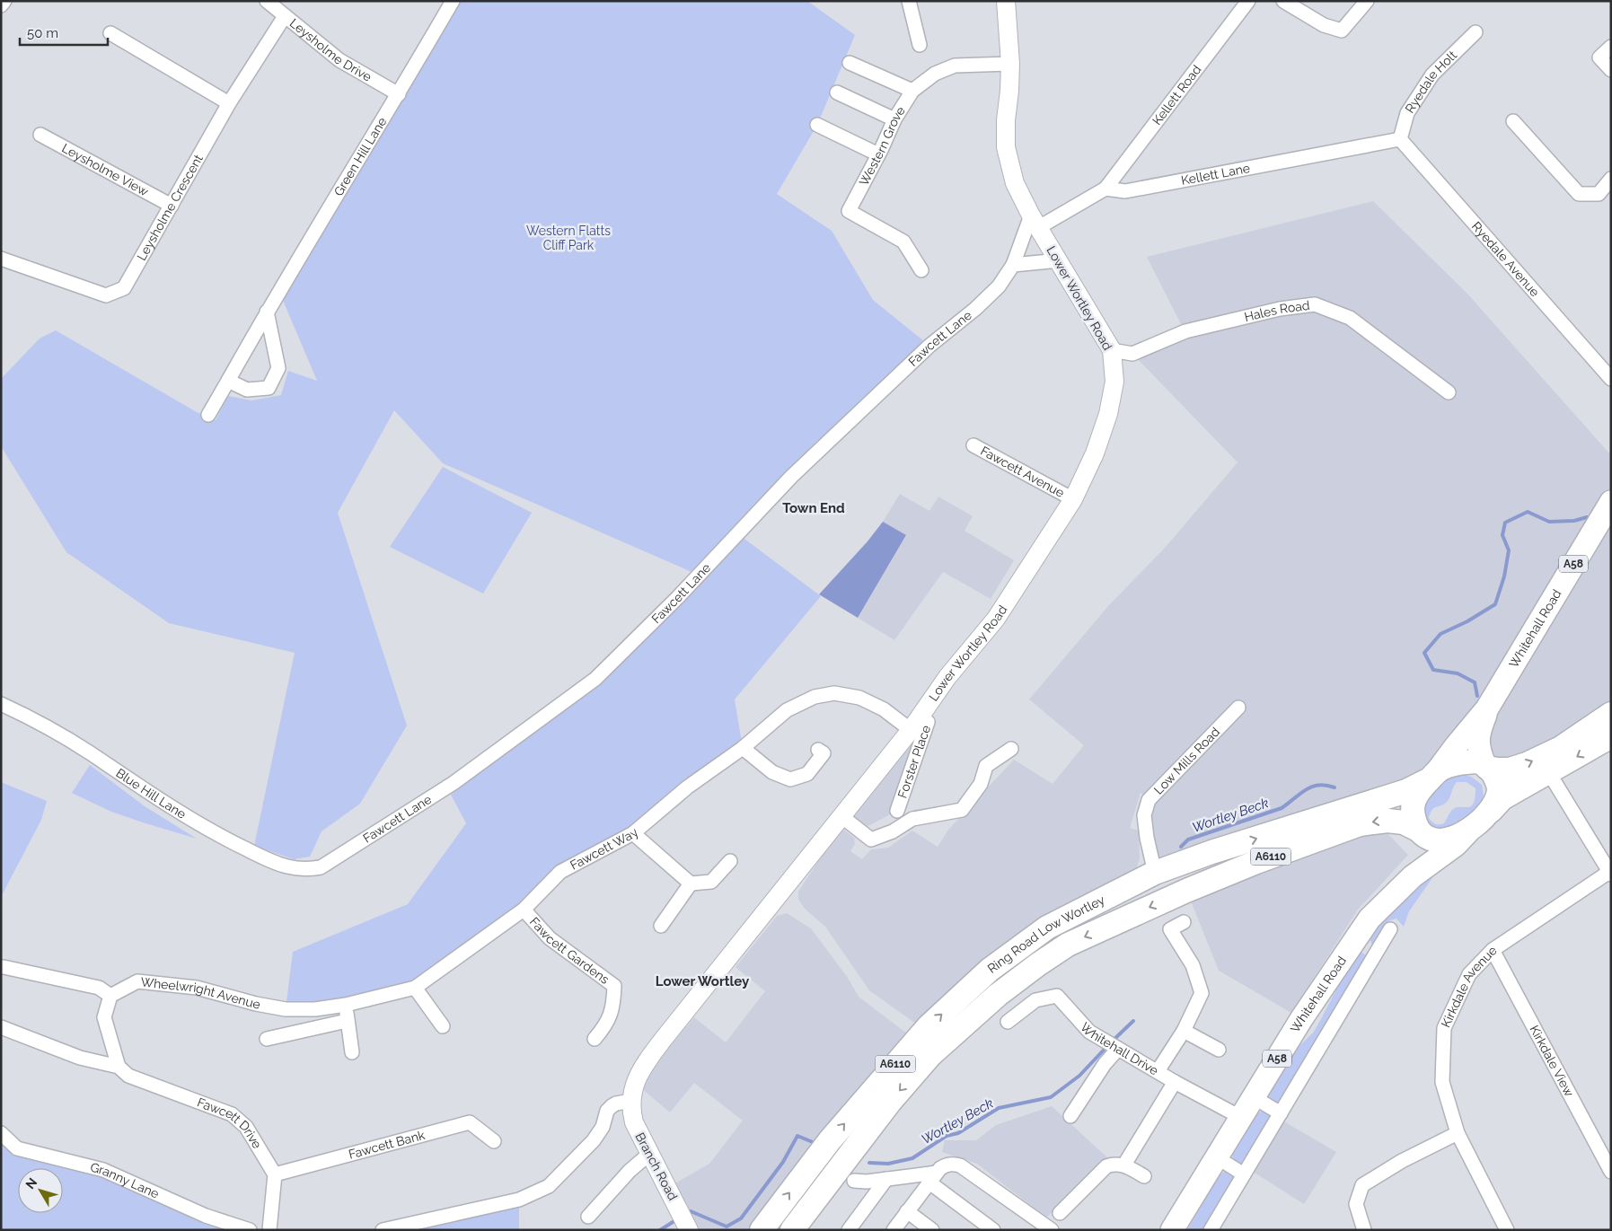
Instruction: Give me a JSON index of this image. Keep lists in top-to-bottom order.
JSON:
{
  "streets": {
    "highway": ["A6110", "Ring Road Low Wortley"],
    "main road": ["A58", "Whitehall Road"],
    "street": [
      "Leysholme Drive",
      "Ryedale Holt",
      "Kellett Road",
      "Western Grove",
      "Green Hill Lane",
      "Leysholme View",
      "Kellett Lane",
      "Leysholme Crescent",
      "Ryedale Avenue",
      "Lower Wortley Road",
      "Hales Road",
      "Fawcett Lane",
      "Fawcett Avenue",
      "Low Mills Road",
      "Forster Place",
      "Blue Hill Lane",
      "Fawcett Way",
      "Fawcett Gardens",
      "Kirkdale Avenue",
      "Wheelwright Avenue",
      "Whitehall Drive",
      "Kirkdale View",
      "Fawcett Drive",
      "Fawcett Bank",
      "Branch Road",
      "Granny Lane"
    ]
  },
  "crossings": [
    ["Leysholme Drive", "Green Hill Lane"],
    ["Leysholme Drive", "Leysholme Crescent"],
    ["Ryedale Holt", "Kellett Lane"],
    ["Ryedale Holt", "Ryedale Avenue"],
    ["Kellett Road", "Kellett Lane"],
    ["Western Grove", "Lower Wortley Road"],
    ["Leysholme View", "Leysholme Crescent"],
    ["Kellett Lane", "Ryedale Avenue"],
    ["Lower Wortley Road", "Hales Road"],
    ["Lower Wortley Road", "Fawcett Lane"],
    ["Lower Wortley Road", "Fawcett Avenue"],
    ["Lower Wortley Road", "Forster Place"],
    ["Lower Wortley Road", "Fawcett Way"],
    ["Lower Wortley Road", "Branch Road"],
    ["Fawcett Lane", "Blue Hill Lane"],
    ["Whitehall Road", "A6110"],
    ["Whitehall Road", "Ring Road Low Wortley"],
    ["Whitehall Road", "Whitehall Drive"],
    ["Low Mills Road", "Ring Road Low Wortley"],
    ["Forster Place", "Fawcett Way"],
    ["Fawcett Way", "Fawcett Gardens"],
    ["Fawcett Way", "Wheelwright Avenue"],
    ["A6110", "Ring Road Low Wortley"],
    ["Kirkdale Avenue", "Kirkdale View"],
    ["Fawcett Drive", "Fawcett Bank"]
  ],
  "districts": ["Town End", "Lower Wortley"],
  "water": ["Wortley Beck"],
  "parks": ["Western Flatts Cliff Park"],
  "scale_bar": "50 m",
  "north": "top left"
}
